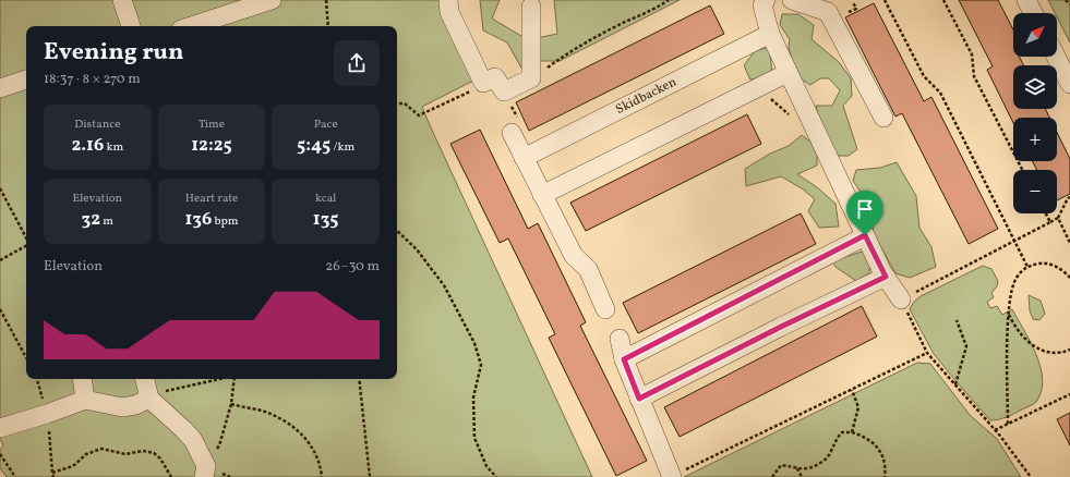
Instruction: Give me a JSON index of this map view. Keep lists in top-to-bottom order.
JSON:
{
  "streets": {
    "street": ["Skidbacken"]
  },
  "north": "top right",
  "page": {
    "map_buttons": ["+", "−"],
    "heading": ["Evening run", "18:37 · 8 × 270 m"],
    "stats": [
      ["Distance", "2.16 km"],
      ["Time", "12:25"],
      ["Pace", "5:45 /km"],
      ["Elevation", "32 m"],
      ["Heart rate", "136 bpm"],
      ["kcal", "135"]
    ],
    "chart": ["Elevation", "26–30 m"]
  }
}
